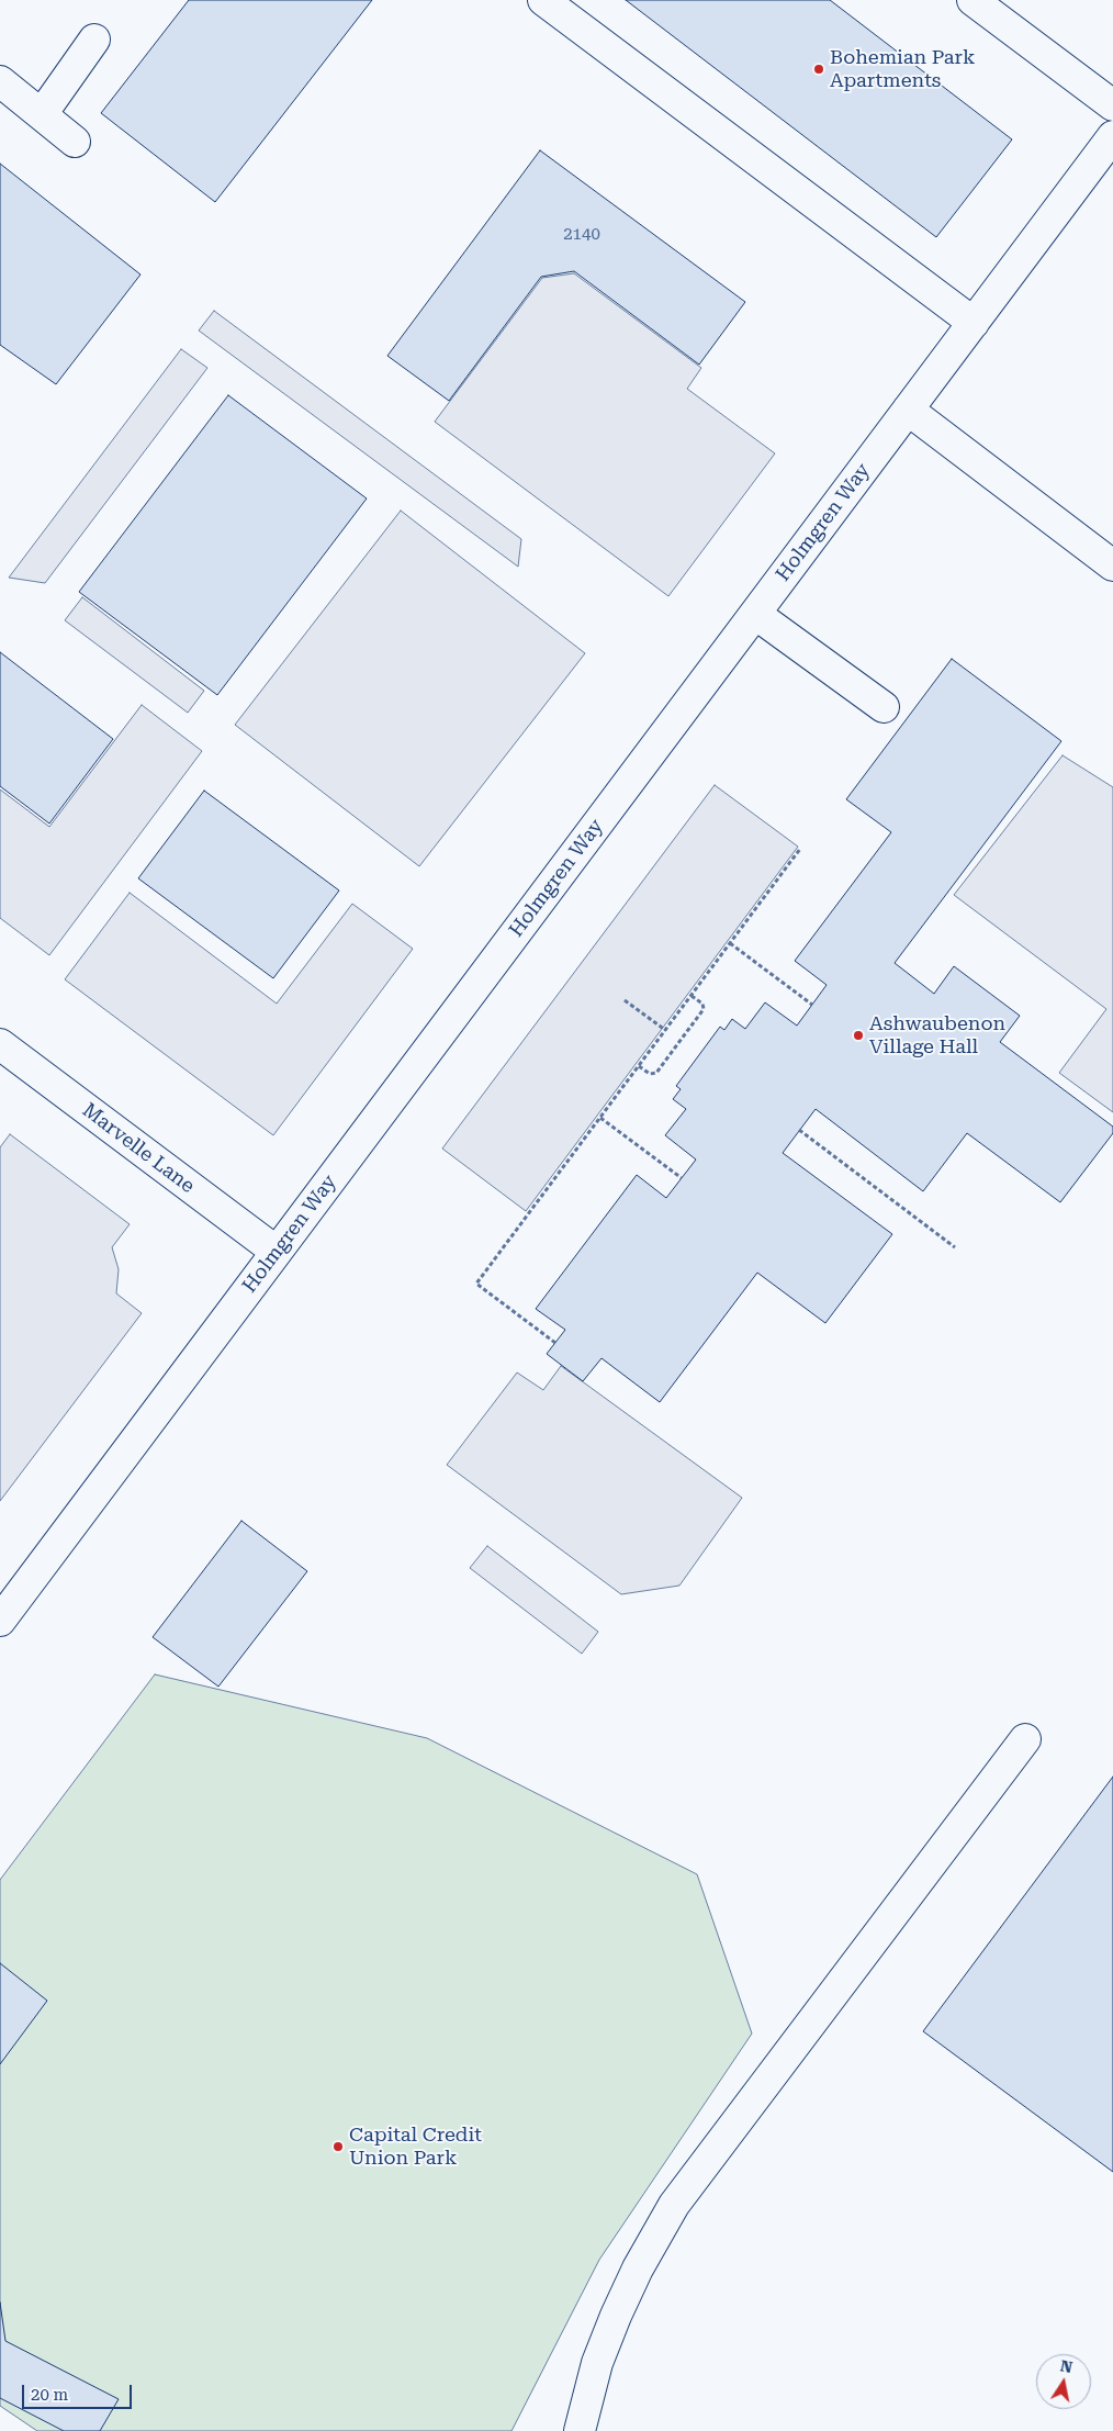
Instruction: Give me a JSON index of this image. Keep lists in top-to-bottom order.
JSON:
{
  "streets": {
    "street": ["Holmgren Way", "Marvelle Lane"]
  },
  "crossings": [
    ["Holmgren Way", "Marvelle Lane"]
  ],
  "places": ["Bohemian Park Apartments", "Ashwaubenon Village Hall", "Capital Credit Union Park"],
  "house_numbers": ["2140"],
  "scale_bar": "20 m",
  "north": "top"
}
